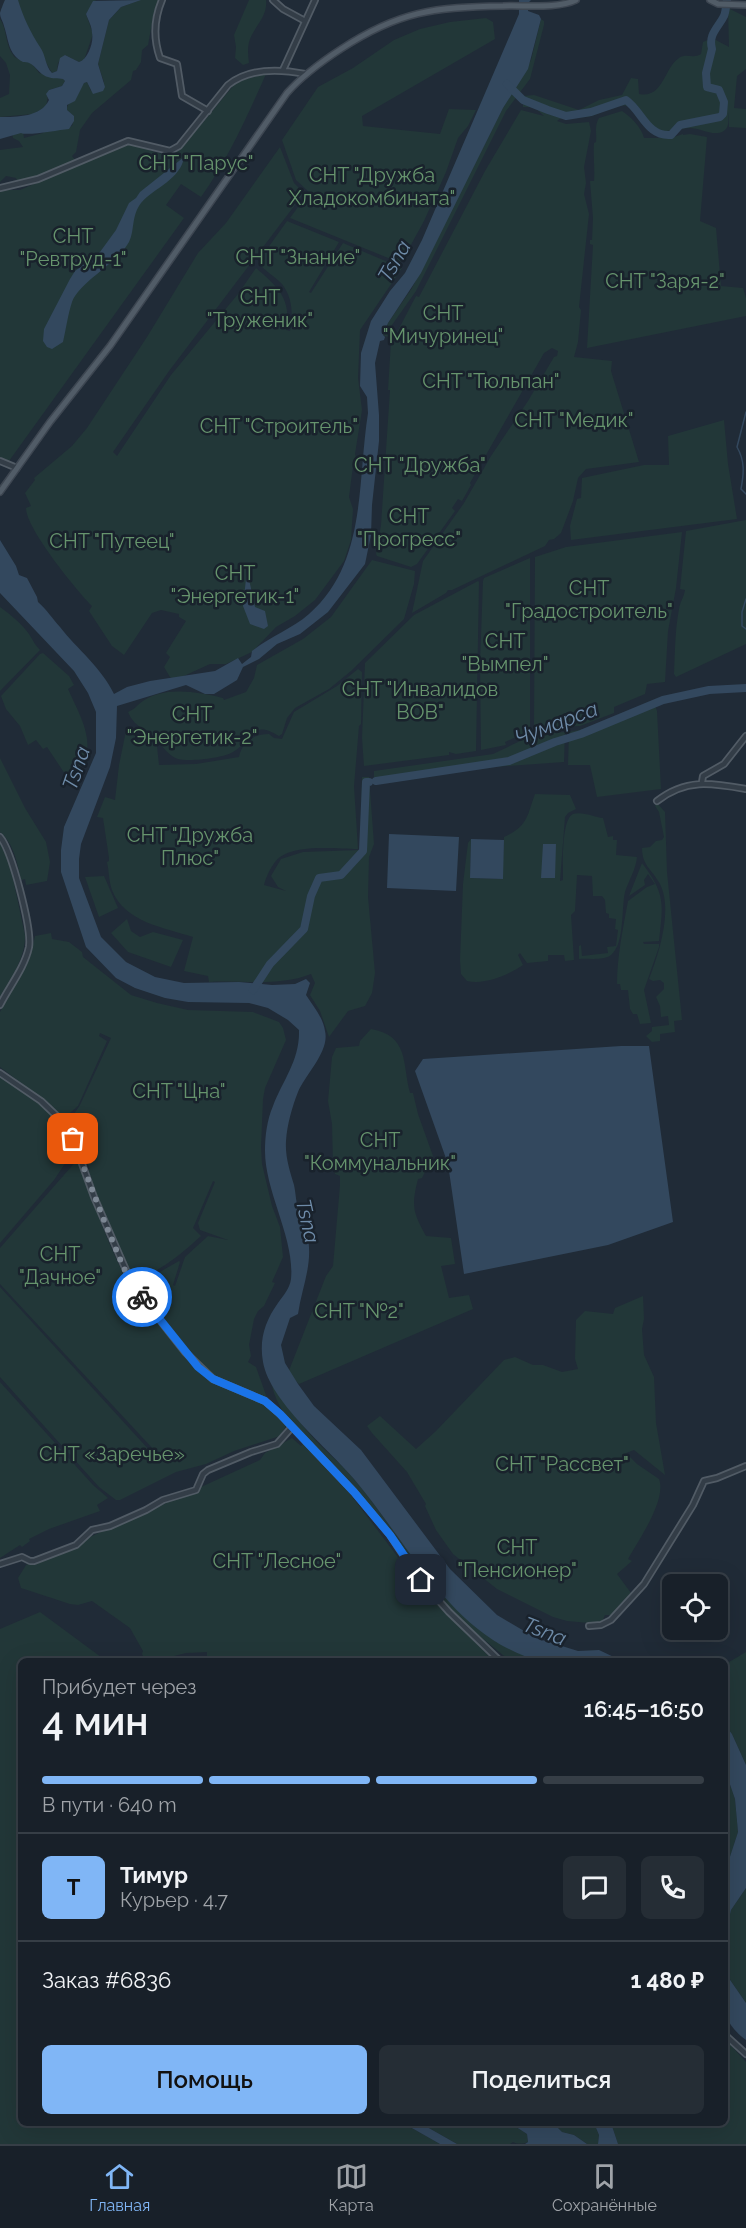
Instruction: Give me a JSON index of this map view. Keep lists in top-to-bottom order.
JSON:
{
  "water": ["Tsna", "Чумарса"],
  "parks": [
    "СНТ \"Парус\"",
    "СНТ \"Дружба Хладокомбината\"",
    "СНТ \"Ревтруд-1\"",
    "СНТ \"Знание\"",
    "СНТ \"Заря-2\"",
    "СНТ \"Труженик\"",
    "СНТ \"Мичуринец\"",
    "СНТ \"Тюльпан\"",
    "СНТ \"Медик\"",
    "СНТ \"Строитель\"",
    "СНТ \"Дружба\"",
    "СНТ \"Прогресс\"",
    "СНТ \"Путеец\"",
    "СНТ \"Энергетик-1\"",
    "СНТ \"Градостроитель\"",
    "СНТ \"Вымпел\"",
    "СНТ \"Инвалидов ВОВ\"",
    "СНТ \"Энергетик-2\"",
    "СНТ \"Дружба Плюс\"",
    "СНТ \"Цна\"",
    "СНТ \"Коммунальник\"",
    "СНТ \"Дачное\"",
    "СНТ \"№2\"",
    "СНТ «Заречье»",
    "СНТ \"Рассвет\"",
    "СНТ \"Пенсионер\"",
    "СНТ \"Лесное\""
  ],
  "page": {
    "heading": ["4 мин", "Прибудет через", "16:45–16:50"],
    "panel": [
      "Тимур",
      "Курьер · 4.7",
      "Заказ #6836",
      "1 480 ₽"
    ],
    "bar": "В пути · 640 m",
    "round": "Т",
    "buttons": ["Помощь", "Поделиться"],
    "tabs": ["Главная", "Карта", "Сохранённые"]
  }
}
